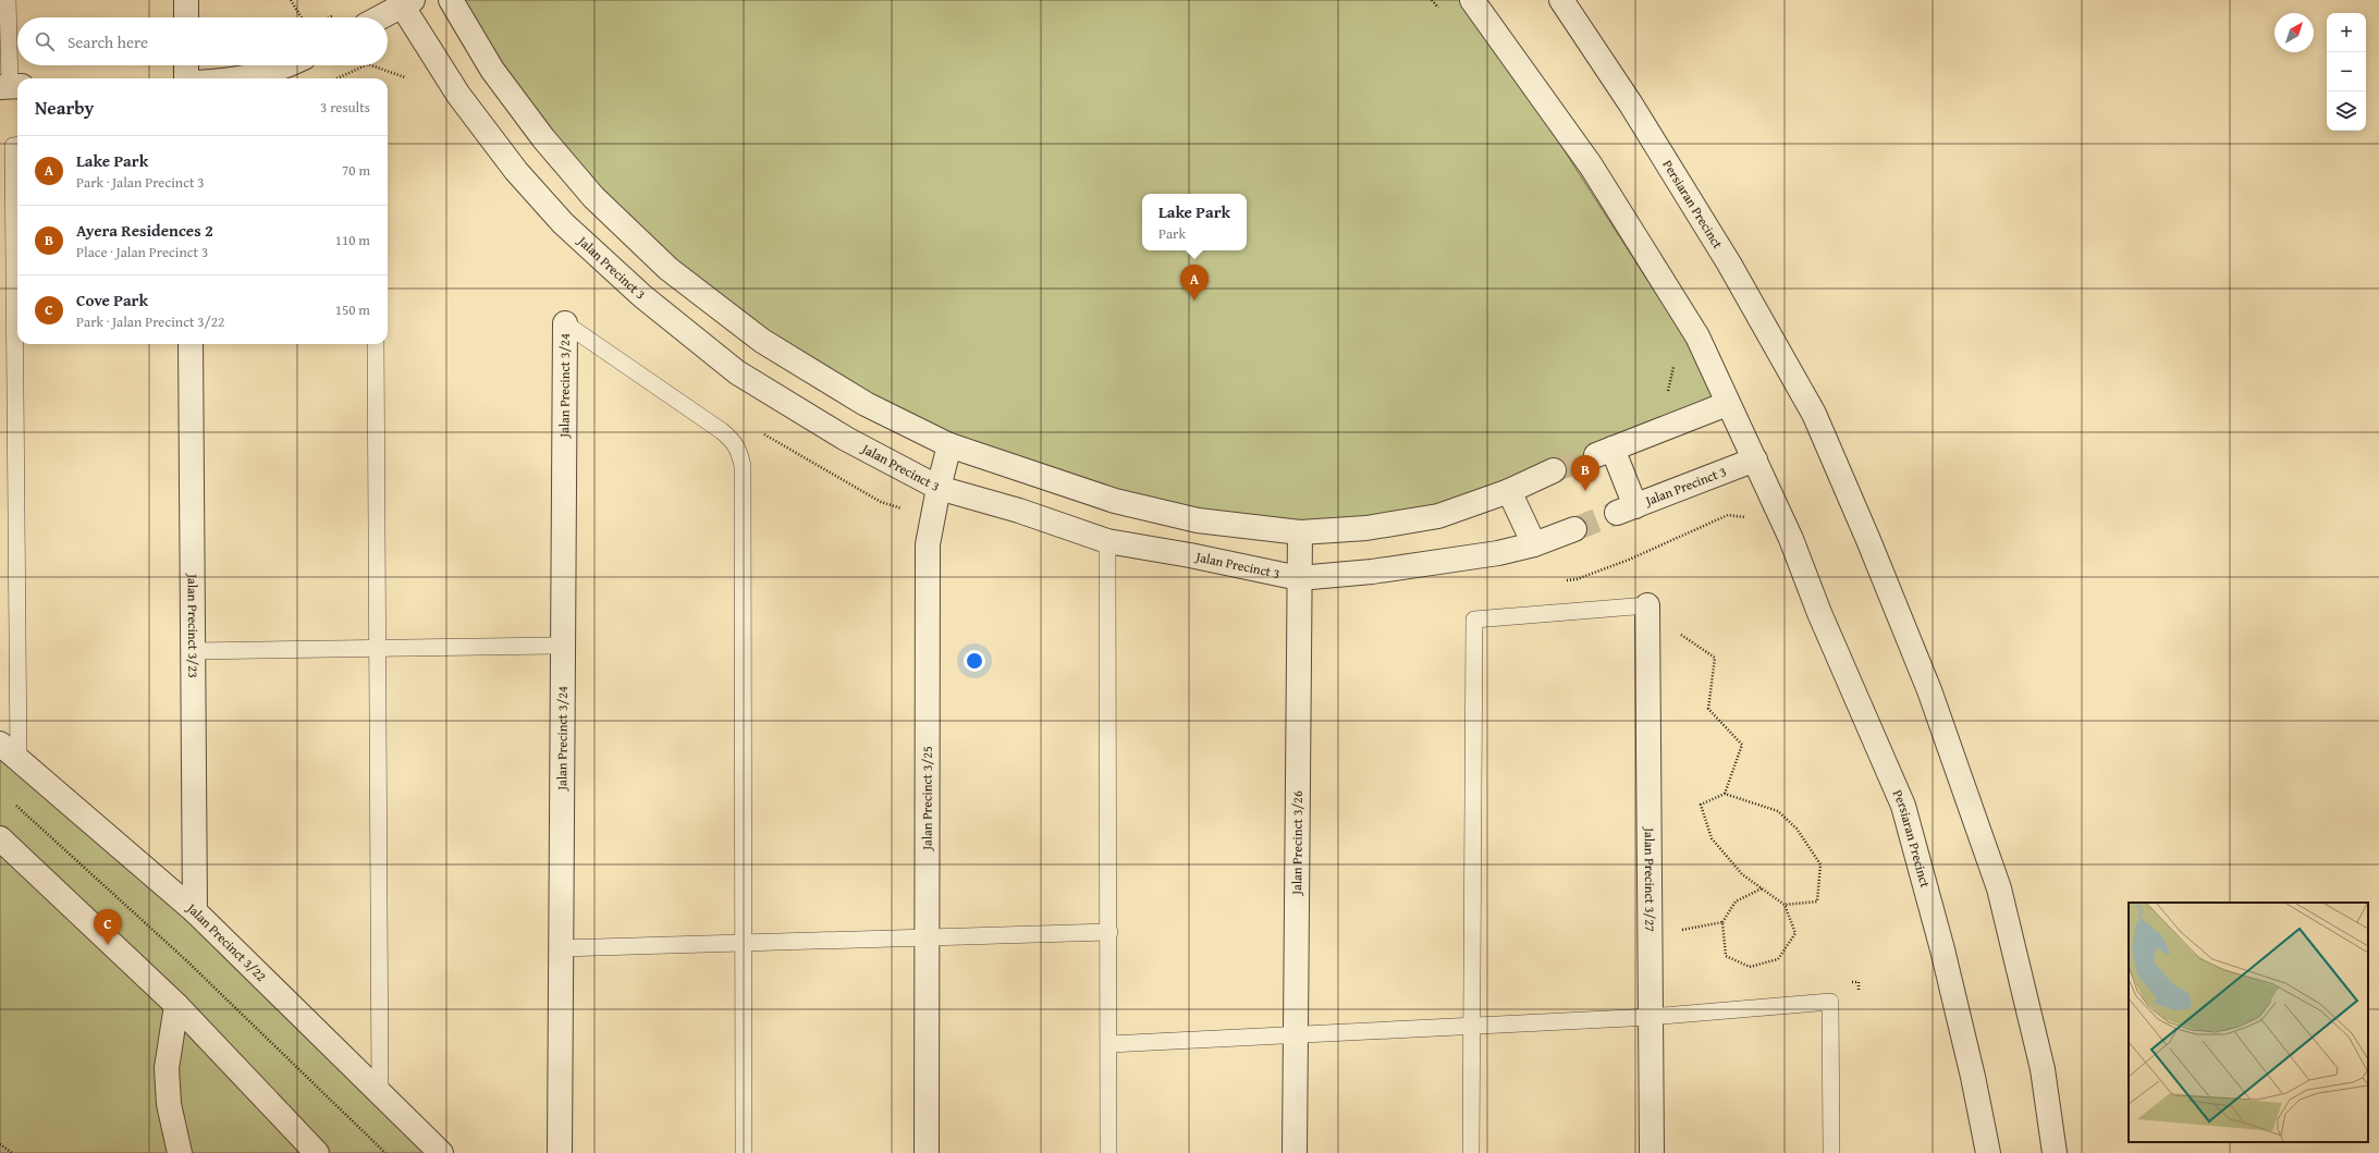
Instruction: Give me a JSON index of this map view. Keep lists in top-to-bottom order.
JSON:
{
  "streets": {
    "street": [
      "Persiaran Precinct",
      "Jalan Precinct 3",
      "Jalan Precinct 3/24",
      "Jalan Precinct 3/23",
      "Jalan Precinct 3/25",
      "Jalan Precinct 3/26",
      "Jalan Precinct 3/27",
      "Jalan Precinct 3/22"
    ]
  },
  "crossings": [
    ["Persiaran Precinct", "Jalan Precinct 3"],
    ["Jalan Precinct 3", "Jalan Precinct 3/25"],
    ["Jalan Precinct 3", "Jalan Precinct 3/26"],
    ["Jalan Precinct 3/23", "Jalan Precinct 3/22"]
  ],
  "north": "top right",
  "page": {
    "map_buttons": ["+", "−"],
    "search": "Search here",
    "heading": ["Nearby", "3 results"],
    "list": [
      {
        "mark": "A",
        "name": "Lake Park",
        "note": "Park · Jalan Precinct 3",
        "value": "70 m"
      },
      {
        "mark": "B",
        "name": "Ayera Residences 2",
        "note": "Place · Jalan Precinct 3",
        "value": "110 m"
      },
      {
        "mark": "C",
        "name": "Cove Park",
        "note": "Park · Jalan Precinct 3/22",
        "value": "150 m"
      }
    ],
    "popup": ["Lake Park", "Park"],
    "pins": ["A", "B", "C"]
  }
}
